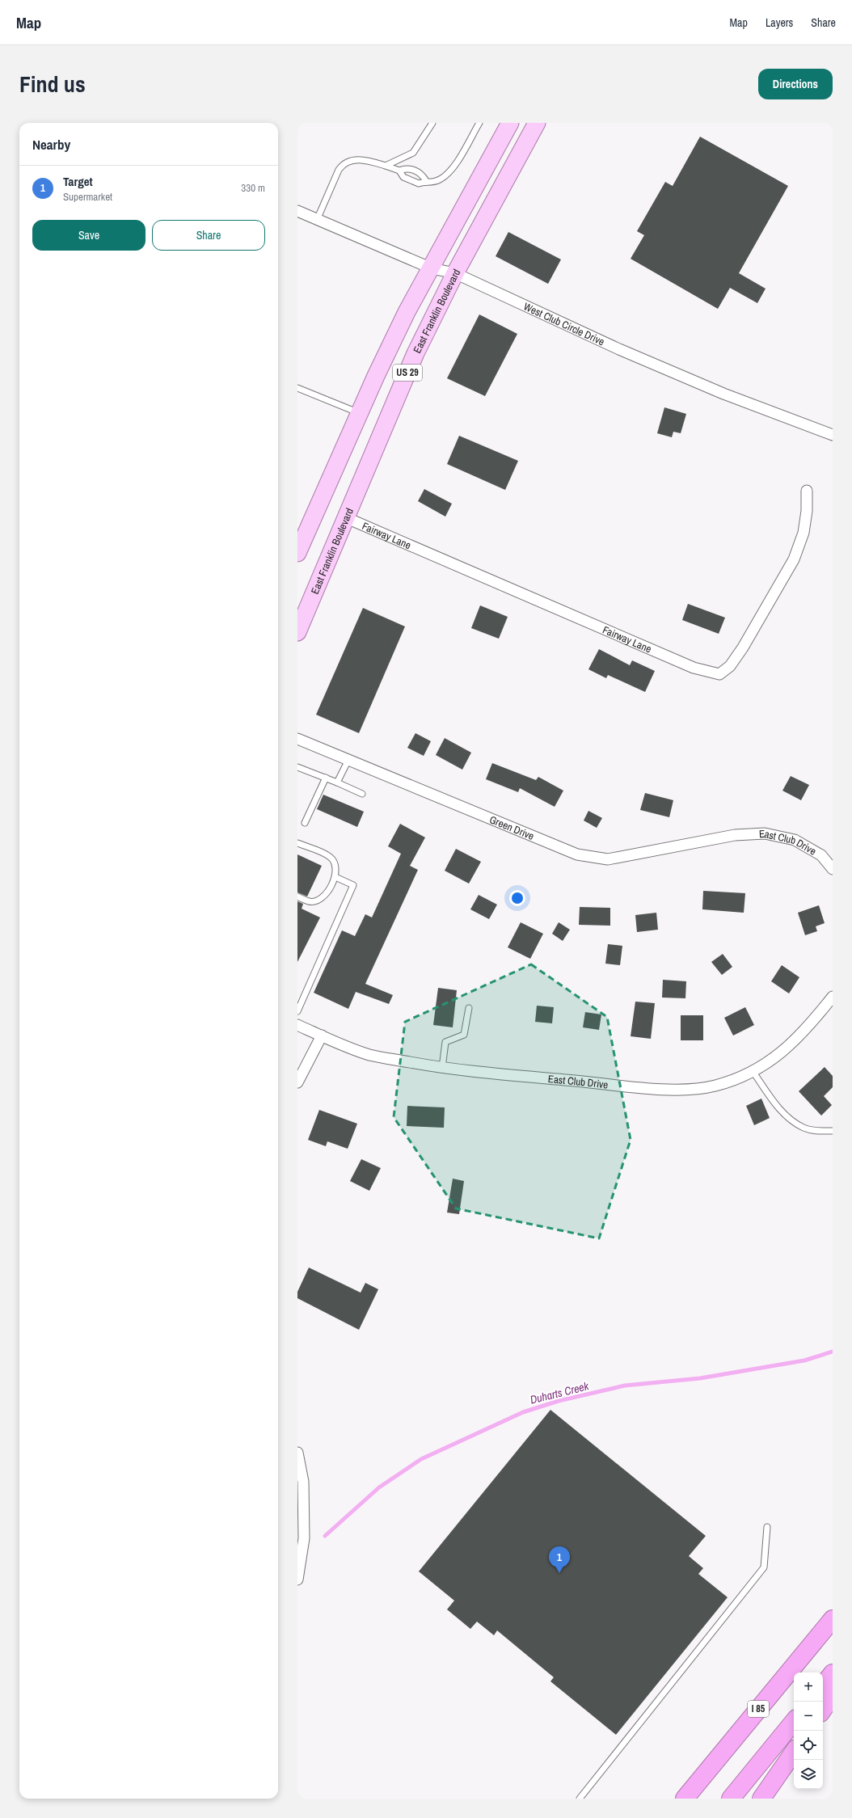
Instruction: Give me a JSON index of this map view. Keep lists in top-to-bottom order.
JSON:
{
  "streets": {
    "highway": ["I 85"],
    "main road": ["East Franklin Boulevard", "US 29"],
    "street": [
      "West Club Circle Drive",
      "Fairway Lane",
      "Green Drive",
      "East Club Drive"
    ]
  },
  "crossings": [
    ["East Franklin Boulevard", "West Club Circle Drive"],
    ["East Franklin Boulevard", "Fairway Lane"],
    ["West Club Circle Drive", "US 29"],
    ["Green Drive", "East Club Drive"]
  ],
  "water": ["Duharts Creek"],
  "page": {
    "header": "Map",
    "nav": ["Map", "Layers", "Share"],
    "title": "Find us",
    "buttons": [
      "Directions",
      ["Save", "Share"]
    ],
    "heading": "Nearby",
    "list": [
      {
        "mark": "1",
        "name": "Target",
        "note": "Supermarket",
        "value": "330 m"
      }
    ],
    "pins": "1",
    "map_buttons": ["+", "−"]
  }
}
